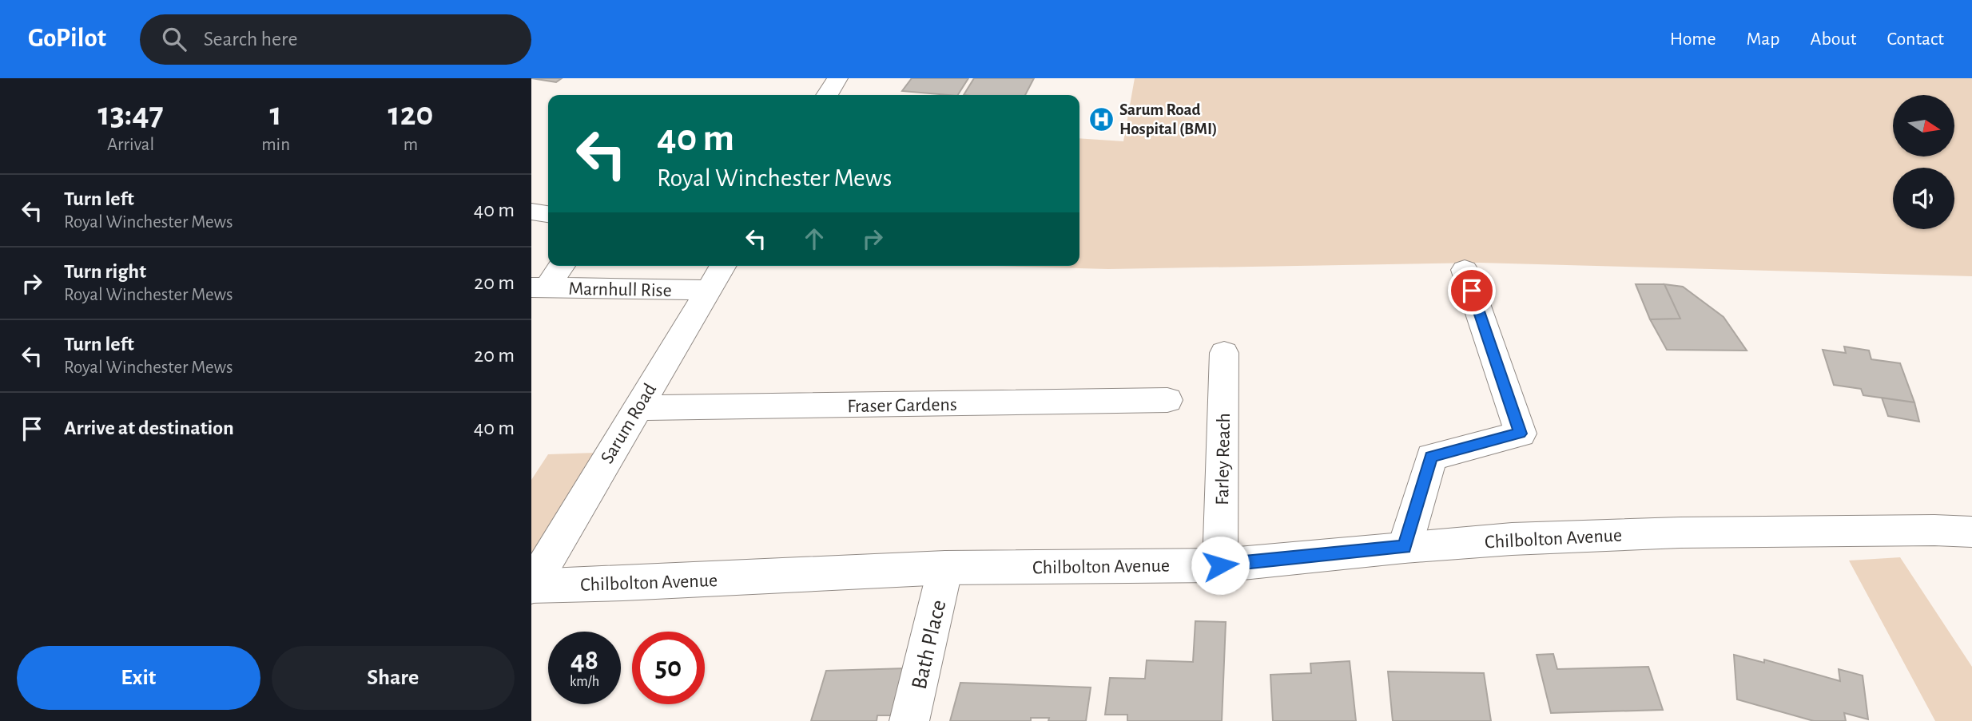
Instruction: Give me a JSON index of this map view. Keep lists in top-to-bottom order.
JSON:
{
  "streets": {
    "street": [
      "Marnhull Rise",
      "Fraser Gardens",
      "Sarum Road",
      "Farley Reach",
      "Chilbolton Avenue",
      "Bath Place"
    ]
  },
  "crossings": [
    ["Marnhull Rise", "Sarum Road"],
    ["Fraser Gardens", "Sarum Road"],
    ["Sarum Road", "Chilbolton Avenue"],
    ["Farley Reach", "Chilbolton Avenue"],
    ["Chilbolton Avenue", "Bath Place"]
  ],
  "places": {
    "hospital": ["Sarum Road Hospital (BMI)"]
  },
  "north": "right",
  "page": {
    "header": "GoPilot",
    "search": "Search here",
    "nav": [
      "Home",
      "Map",
      "About",
      "Contact"
    ],
    "eta": [
      "13:47",
      "Arrival",
      "1",
      "min",
      "120",
      "m"
    ],
    "turn": ["40 m", "Royal Winchester Mews"],
    "list": [
      {
        "name": "Turn left",
        "note": "Royal Winchester Mews",
        "value": "40 m"
      },
      {
        "name": "Turn right",
        "note": "Royal Winchester Mews",
        "value": "20 m"
      },
      {
        "name": "Turn left",
        "note": "Royal Winchester Mews",
        "value": "20 m"
      },
      {
        "name": "Arrive at destination",
        "value": "40 m"
      }
    ],
    "speed": "48 km/h",
    "limit": "50",
    "buttons": ["Exit", "Share"]
  }
}
